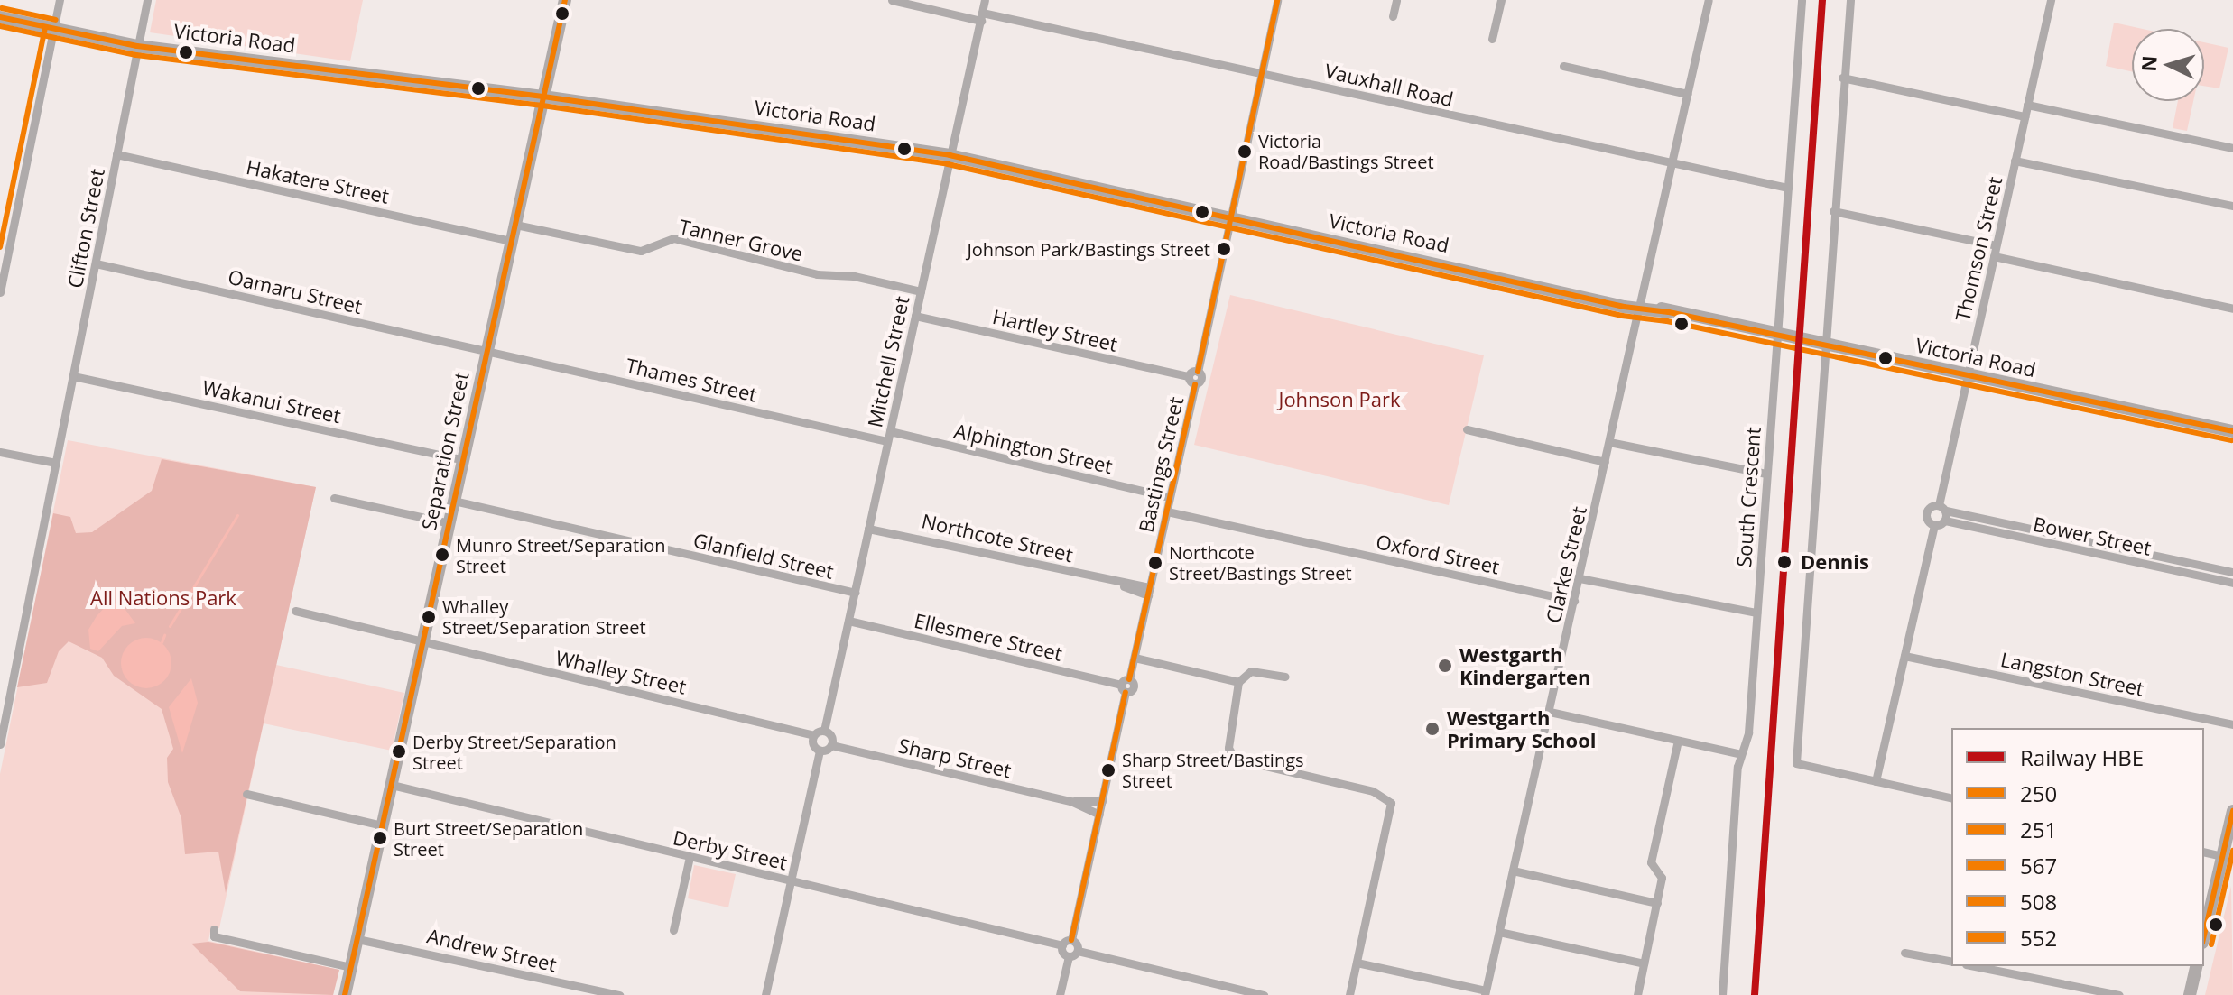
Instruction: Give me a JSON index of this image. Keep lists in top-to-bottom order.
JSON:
{
  "streets": {
    "street": [
      "Victoria Road",
      "Vauxhall Road",
      "Hakatere Street",
      "Clifton Street",
      "Tanner Grove",
      "Thomson Street",
      "Oamaru Street",
      "Hartley Street",
      "Mitchell Street",
      "Thames Street",
      "Wakanui Street",
      "Alphington Street",
      "Separation Street",
      "Bastings Street",
      "South Crescent",
      "Bower Street",
      "Northcote Street",
      "Oxford Street",
      "Glanfield Street",
      "Clarke Street",
      "Ellesmere Street",
      "Whalley Street",
      "Langston Street",
      "Sharp Street",
      "Derby Street",
      "Andrew Street"
    ]
  },
  "crossings": [
    ["Victoria Road", "Clifton Street"],
    ["Victoria Road", "Thomson Street"],
    ["Victoria Road", "Mitchell Street"],
    ["Victoria Road", "Separation Street"],
    ["Victoria Road", "South Crescent"],
    ["Victoria Road", "Clarke Street"],
    ["Vauxhall Road", "Mitchell Street"],
    ["Vauxhall Road", "South Crescent"],
    ["Vauxhall Road", "Clarke Street"],
    ["Hakatere Street", "Clifton Street"],
    ["Hakatere Street", "Separation Street"],
    ["Clifton Street", "Oamaru Street"],
    ["Clifton Street", "Wakanui Street"],
    ["Tanner Grove", "Mitchell Street"],
    ["Tanner Grove", "Separation Street"],
    ["Thomson Street", "Bower Street"],
    ["Oamaru Street", "Thames Street"],
    ["Oamaru Street", "Separation Street"],
    ["Hartley Street", "Mitchell Street"],
    ["Mitchell Street", "Thames Street"],
    ["Mitchell Street", "Alphington Street"],
    ["Mitchell Street", "Northcote Street"],
    ["Mitchell Street", "Glanfield Street"],
    ["Mitchell Street", "Ellesmere Street"],
    ["Mitchell Street", "Whalley Street"],
    ["Mitchell Street", "Sharp Street"],
    ["Thames Street", "Separation Street"],
    ["Wakanui Street", "Separation Street"],
    ["Alphington Street", "Bastings Street"],
    ["Separation Street", "Glanfield Street"],
    ["Separation Street", "Whalley Street"],
    ["Separation Street", "Derby Street"],
    ["Separation Street", "Andrew Street"],
    ["Bastings Street", "Northcote Street"],
    ["Bastings Street", "Oxford Street"],
    ["Bastings Street", "Ellesmere Street"],
    ["Bastings Street", "Sharp Street"],
    ["Oxford Street", "Clarke Street"],
    ["Whalley Street", "Sharp Street"]
  ],
  "parks": ["Johnson Park", "All Nations Park"],
  "places": [
    "Victoria Road/Bastings Street",
    "Johnson Park/Bastings Street",
    "Munro Street/Separation Street",
    "Dennis",
    "Northcote Street/Bastings Street",
    "Whalley Street/Separation Street",
    "Westgarth Kindergarten",
    "Westgarth Primary School",
    "Derby Street/Separation Street",
    "Sharp Street/Bastings Street",
    "Burt Street/Separation Street"
  ],
  "lines": [
    "rail line HBE",
    "transit line 567",
    "transit line 508",
    "transit line 552",
    "transit line 250",
    "transit line 251"
  ],
  "legend": [
    "Railway HBE",
    "250",
    "251",
    "567",
    "508",
    "552"
  ],
  "north": "left"
}
